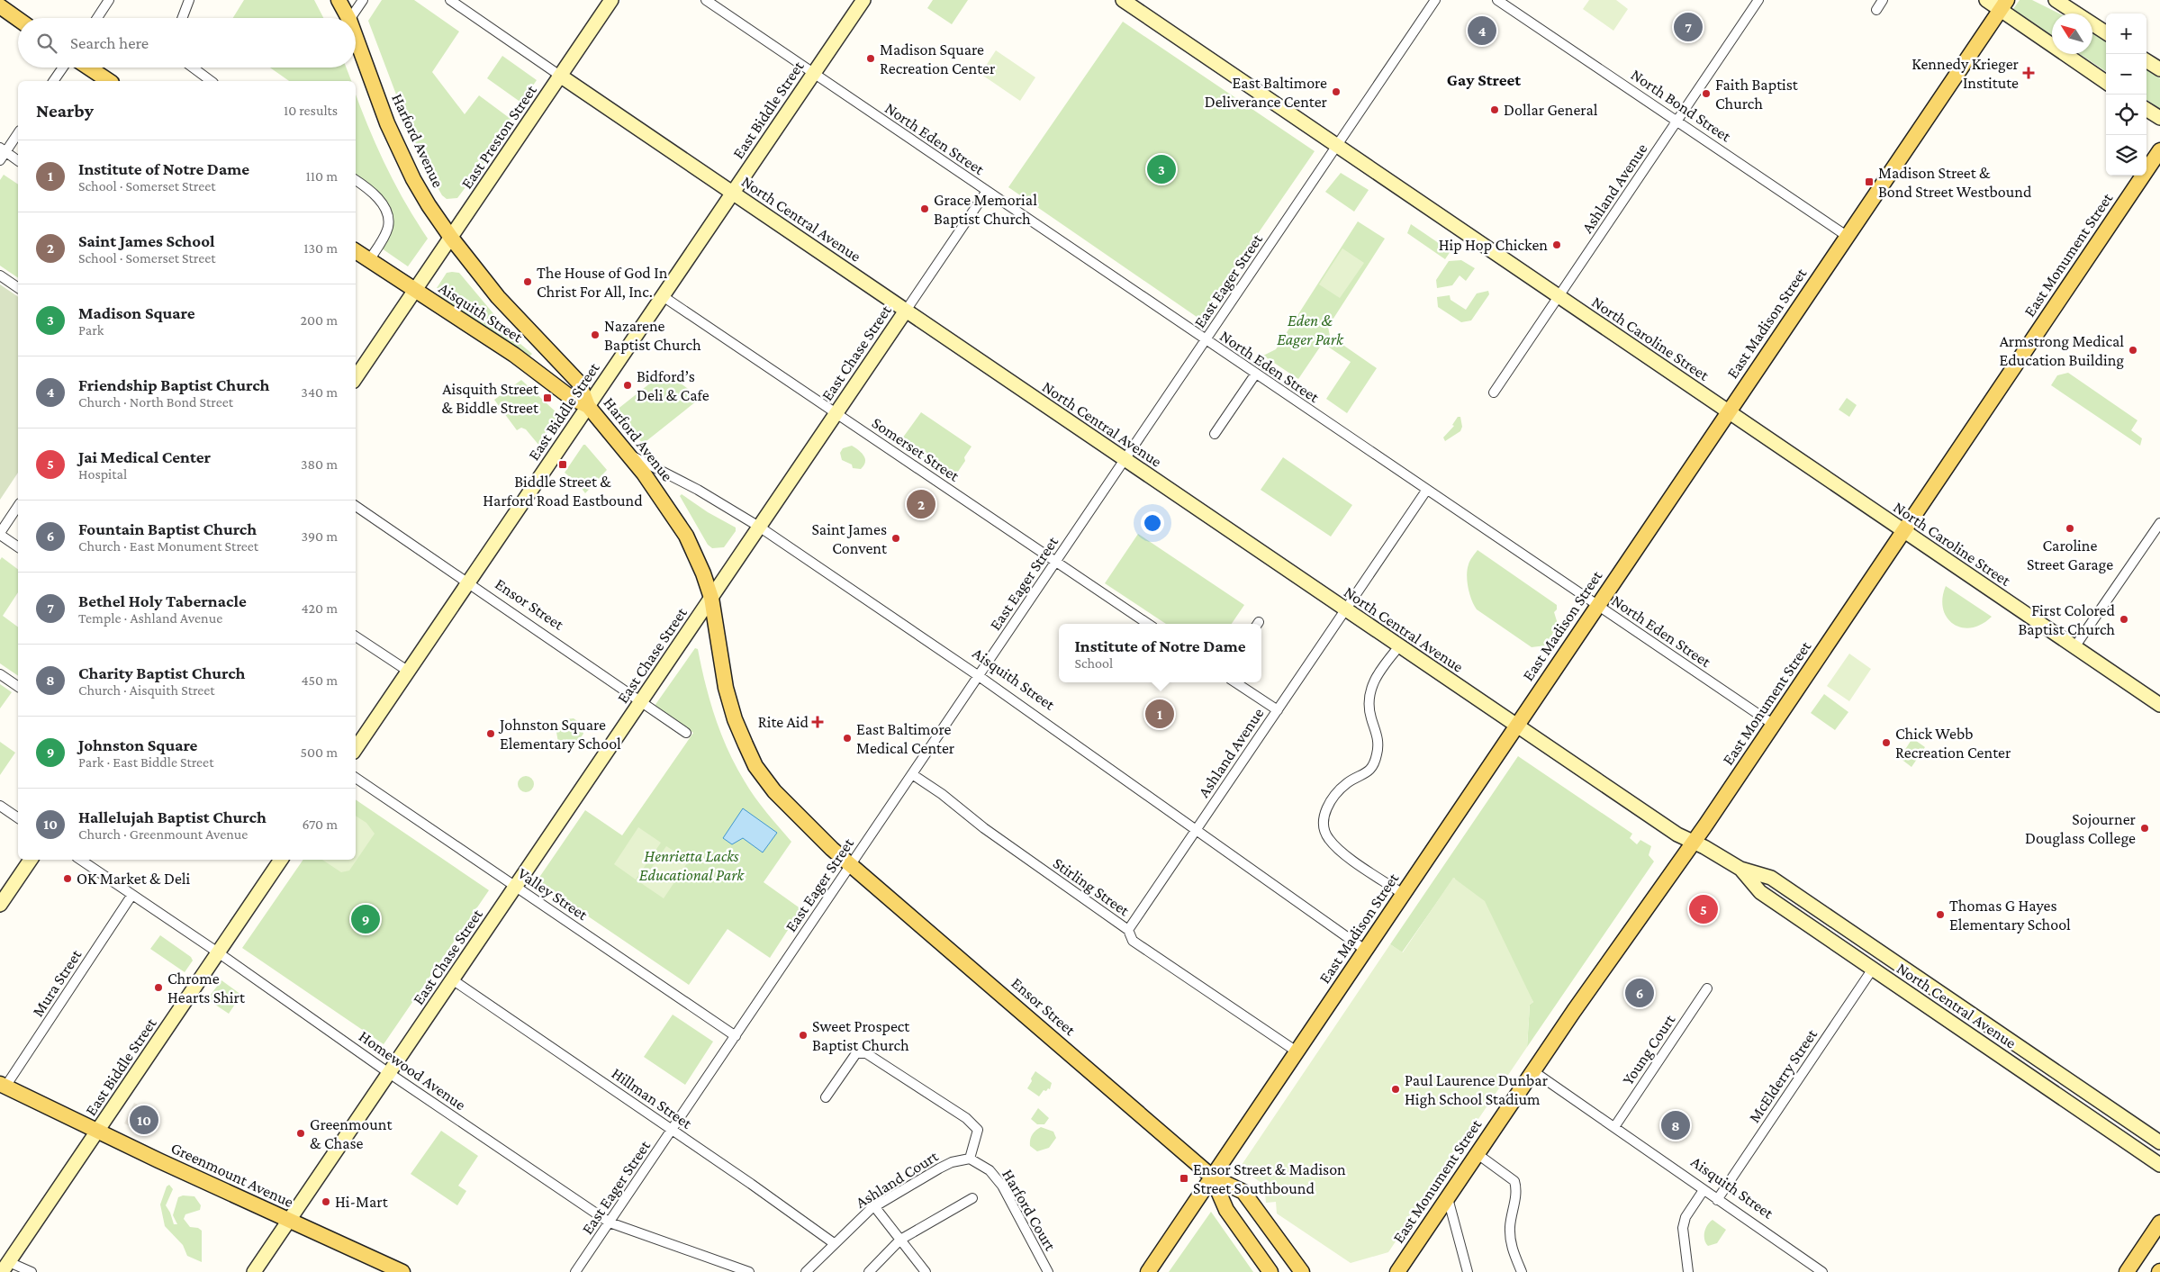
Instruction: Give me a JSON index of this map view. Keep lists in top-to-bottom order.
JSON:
{
  "streets": {
    "main road": [
      "Harford Avenue",
      "East Monument Street",
      "Aisquith Street",
      "East Madison Street",
      "Ensor Street",
      "Greenmount Avenue"
    ],
    "street": [
      "North Bond Street",
      "East Biddle Street",
      "East Preston Street",
      "North Eden Street",
      "Ashland Avenue",
      "North Central Avenue",
      "East Eager Street",
      "North Caroline Street",
      "East Chase Street",
      "Somerset Street",
      "Stirling Street",
      "Valley Street",
      "Mura Street",
      "Young Court",
      "Homewood Avenue",
      "McElderry Street",
      "Hillman Street",
      "Ashland Court",
      "Harford Court"
    ]
  },
  "crossings": [
    ["North Bond Street", "Ashland Avenue"],
    ["North Bond Street", "East Madison Street"],
    ["East Biddle Street", "North Eden Street"],
    ["East Biddle Street", "Harford Avenue"],
    ["East Biddle Street", "North Central Avenue"],
    ["East Biddle Street", "Aisquith Street"],
    ["East Biddle Street", "Somerset Street"],
    ["East Biddle Street", "Ensor Street"],
    ["East Biddle Street", "Homewood Avenue"],
    ["East Biddle Street", "Greenmount Avenue"],
    ["East Preston Street", "Harford Avenue"],
    ["East Preston Street", "North Central Avenue"],
    ["East Preston Street", "Aisquith Street"],
    ["North Eden Street", "Ashland Avenue"],
    ["North Eden Street", "East Monument Street"],
    ["North Eden Street", "East Eager Street"],
    ["North Eden Street", "East Madison Street"],
    ["North Eden Street", "East Chase Street"],
    ["Harford Avenue", "East Eager Street"],
    ["Harford Avenue", "Aisquith Street"],
    ["Harford Avenue", "East Chase Street"],
    ["Harford Avenue", "Ensor Street"],
    ["Ashland Avenue", "North Central Avenue"],
    ["Ashland Avenue", "Aisquith Street"],
    ["Ashland Avenue", "North Caroline Street"],
    ["North Central Avenue", "East Monument Street"],
    ["North Central Avenue", "East Eager Street"],
    ["North Central Avenue", "East Madison Street"],
    ["North Central Avenue", "East Chase Street"],
    ["North Central Avenue", "McElderry Street"],
    ["East Monument Street", "Aisquith Street"],
    ["East Monument Street", "North Caroline Street"],
    ["East Eager Street", "Aisquith Street"],
    ["East Eager Street", "North Caroline Street"],
    ["East Eager Street", "Somerset Street"],
    ["East Eager Street", "Ensor Street"],
    ["East Eager Street", "Stirling Street"],
    ["East Eager Street", "Valley Street"],
    ["East Eager Street", "Homewood Avenue"],
    ["East Eager Street", "Hillman Street"],
    ["Aisquith Street", "East Madison Street"],
    ["Aisquith Street", "East Chase Street"],
    ["Aisquith Street", "Young Court"],
    ["Aisquith Street", "McElderry Street"],
    ["East Madison Street", "North Caroline Street"],
    ["East Madison Street", "Ensor Street"],
    ["East Madison Street", "Stirling Street"],
    ["East Chase Street", "Somerset Street"],
    ["East Chase Street", "Ensor Street"],
    ["East Chase Street", "Valley Street"],
    ["East Chase Street", "Homewood Avenue"],
    ["East Chase Street", "Hillman Street"],
    ["East Chase Street", "Greenmount Avenue"],
    ["Mura Street", "Homewood Avenue"],
    ["Mura Street", "Greenmount Avenue"],
    ["Hillman Street", "Ashland Court"],
    ["Ashland Court", "Harford Court"]
  ],
  "districts": ["Gay Street"],
  "parks": ["Eden & Eager Park", "Henrietta Lacks Educational Park"],
  "places": {
    "other": [
      "Madison Square Recreation Center",
      "East Baltimore Deliverance Center",
      "Faith Baptist Church",
      "Dollar General",
      "Grace Memorial Baptist Church",
      "Hip Hop Chicken",
      "The House of God In Christ For All, Inc.",
      "Nazarene Baptist Church",
      "Armstrong Medical Education Building",
      "Bidford’s Deli & Cafe",
      "Caroline Street Garage",
      "Saint James Convent",
      "First Colored Baptist Church",
      "Johnston Square Elementary School",
      "East Baltimore Medical Center",
      "Chick Webb Recreation Center",
      "Sojourner Douglass College",
      "OK Market & Deli",
      "Thomas G Hayes Elementary School",
      "Chrome Hearts Shirt",
      "Sweet Prospect Baptist Church",
      "Paul Laurence Dunbar High School Stadium",
      "Greenmount & Chase",
      "Hi-Mart"
    ],
    "health": ["Kennedy Krieger Institute", "Rite Aid"],
    "transit": [
      "Madison Street & Bond Street Westbound",
      "Aisquith Street & Biddle Street",
      "Biddle Street & Harford Road Eastbound",
      "Ensor Street & Madison Street Southbound"
    ]
  },
  "north": "top left",
  "page": {
    "pins": [
      "7",
      "4",
      "3",
      "2",
      "1",
      "5",
      "9",
      "6",
      "10",
      "8"
    ],
    "map_buttons": ["+", "−"],
    "search": "Search here",
    "heading": ["Nearby", "10 results"],
    "list": [
      {
        "mark": "1",
        "name": "Institute of Notre Dame",
        "note": "School · Somerset Street",
        "value": "110 m"
      },
      {
        "mark": "2",
        "name": "Saint James School",
        "note": "School · Somerset Street",
        "value": "130 m"
      },
      {
        "mark": "3",
        "name": "Madison Square",
        "note": "Park",
        "value": "200 m"
      },
      {
        "mark": "4",
        "name": "Friendship Baptist Church",
        "note": "Church · North Bond Street",
        "value": "340 m"
      },
      {
        "mark": "5",
        "name": "Jai Medical Center",
        "note": "Hospital",
        "value": "380 m"
      },
      {
        "mark": "6",
        "name": "Fountain Baptist Church",
        "note": "Church · East Monument Street",
        "value": "390 m"
      },
      {
        "mark": "7",
        "name": "Bethel Holy Tabernacle",
        "note": "Temple · Ashland Avenue",
        "value": "420 m"
      },
      {
        "mark": "8",
        "name": "Charity Baptist Church",
        "note": "Church · Aisquith Street",
        "value": "450 m"
      },
      {
        "mark": "9",
        "name": "Johnston Square",
        "note": "Park · East Biddle Street",
        "value": "500 m"
      },
      {
        "mark": "10",
        "name": "Hallelujah Baptist Church",
        "note": "Church · Greenmount Avenue",
        "value": "670 m"
      }
    ],
    "popup": ["Institute of Notre Dame", "School"]
  }
}
